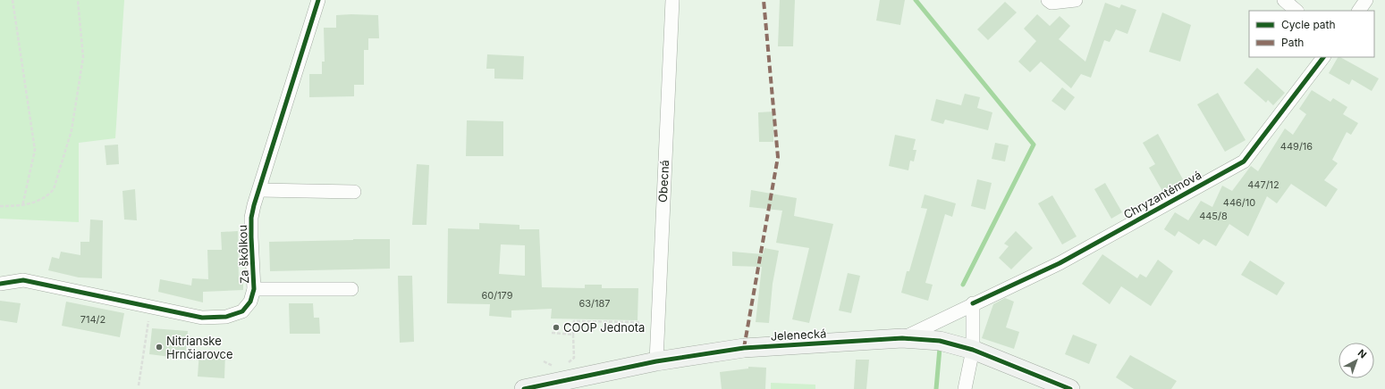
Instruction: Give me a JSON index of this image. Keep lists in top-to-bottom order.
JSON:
{
  "streets": {
    "street": [
      "Obecná",
      "Chryzantémová",
      "Za škôlkou",
      "Jelenecká"
    ]
  },
  "crossings": [
    ["Obecná", "Jelenecká"],
    ["Chryzantémová", "Jelenecká"]
  ],
  "places": ["COOP Jednota", "Nitrianske Hrnčiarovce"],
  "house_numbers": [
    "449/16",
    "447/12",
    "446/10",
    "445/8",
    "60/179",
    "63/187",
    "714/2"
  ],
  "legend": ["Cycle path", "Path"],
  "north": "top right"
}
